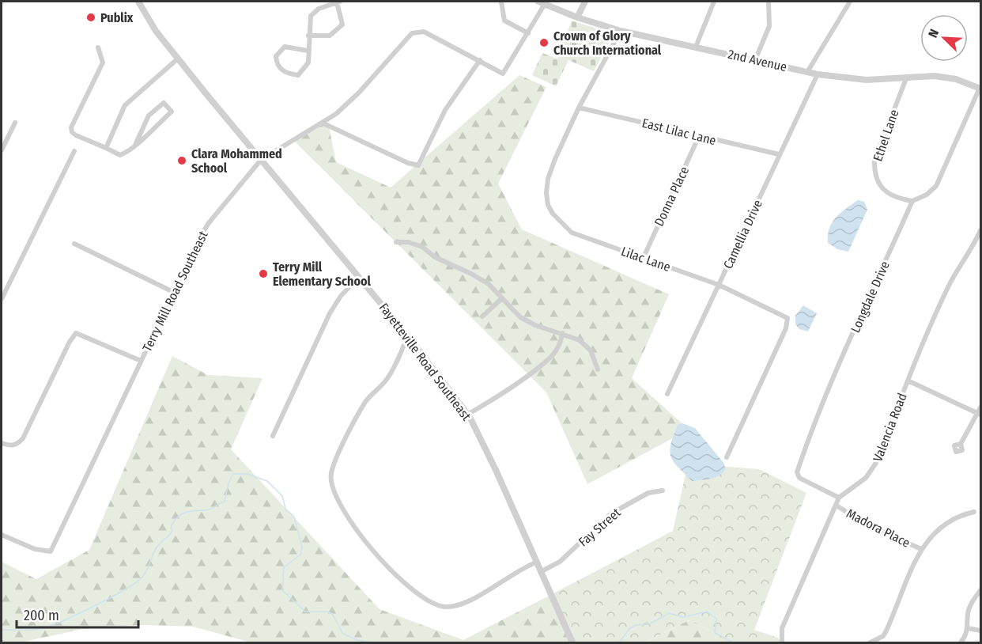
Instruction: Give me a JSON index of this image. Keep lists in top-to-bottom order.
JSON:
{
  "streets": {
    "street": [
      "2nd Avenue",
      "East Lilac Lane",
      "Ethel Lane",
      "Donna Place",
      "Camellia Drive",
      "Lilac Lane",
      "Terry Mill Road Southeast",
      "Longdale Drive",
      "Fayetteville Road Southeast",
      "Valencia Road",
      "Fay Street",
      "Madora Place"
    ]
  },
  "crossings": [
    ["2nd Avenue", "Ethel Lane"],
    ["2nd Avenue", "Camellia Drive"],
    ["2nd Avenue", "Lilac Lane"],
    ["2nd Avenue", "Terry Mill Road Southeast"],
    ["East Lilac Lane", "Donna Place"],
    ["East Lilac Lane", "Camellia Drive"],
    ["East Lilac Lane", "Lilac Lane"],
    ["Ethel Lane", "Longdale Drive"],
    ["Donna Place", "Lilac Lane"],
    ["Camellia Drive", "Lilac Lane"],
    ["Terry Mill Road Southeast", "Fayetteville Road Southeast"],
    ["Longdale Drive", "Valencia Road"],
    ["Fayetteville Road Southeast", "Fay Street"]
  ],
  "places": [
    "Publix",
    "Crown of Glory Church International",
    "Clara Mohammed School",
    "Terry Mill Elementary School"
  ],
  "scale_bar": "200 m",
  "north": "top left"
}
